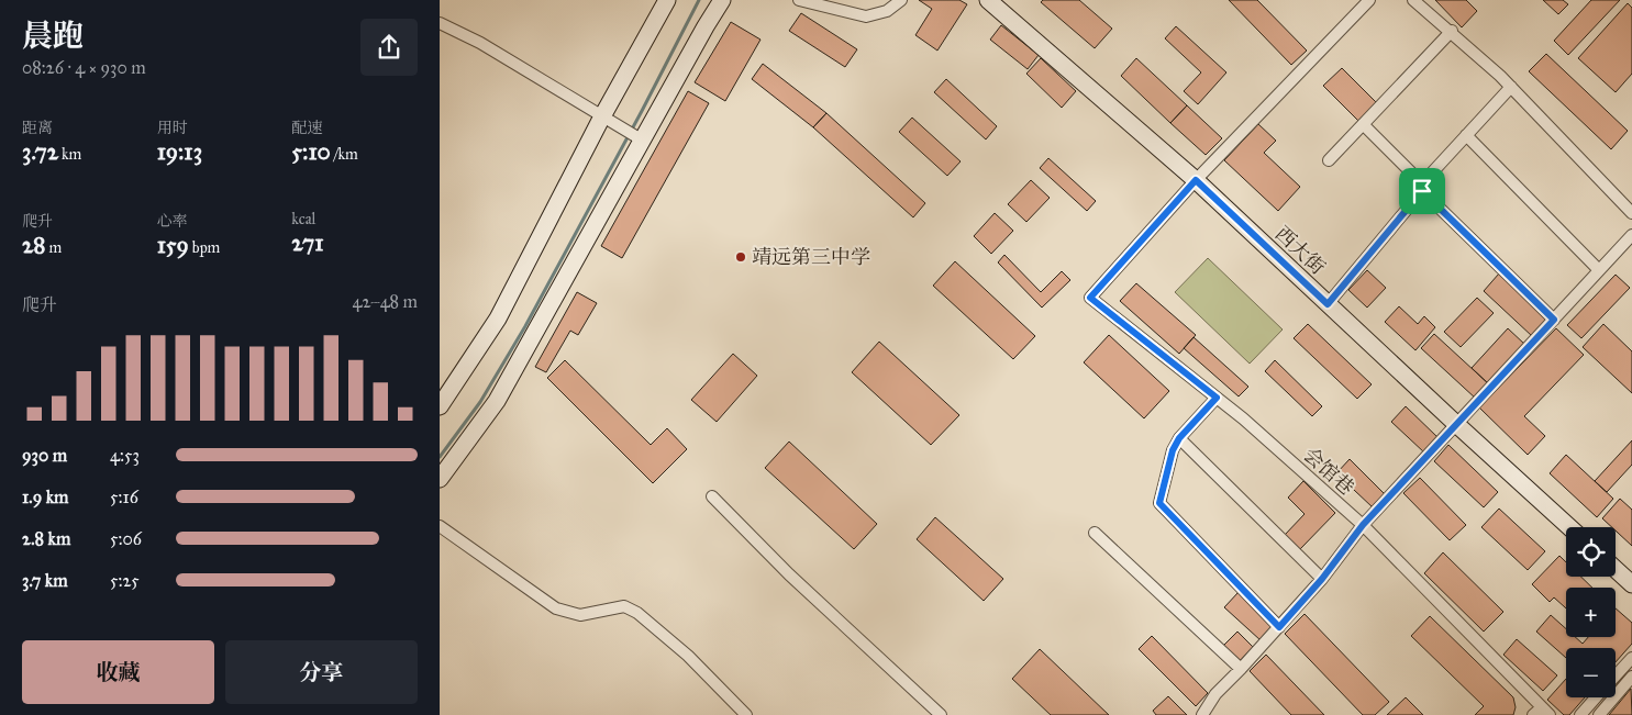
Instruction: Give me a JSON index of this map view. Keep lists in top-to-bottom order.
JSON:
{
  "streets": {
    "main road": ["西大街"],
    "street": ["会馆巷"]
  },
  "crossings": [
    ["西大街", "会馆巷"]
  ],
  "places": ["靖远第三中学"],
  "page": {
    "heading": ["晨跑", "08:26 · 4 × 930 m"],
    "stats": [
      ["距离", "3.72 km"],
      ["用时", "19:13"],
      ["配速", "5:10 /km"],
      ["爬升", "28 m"],
      ["心率", "159 bpm"],
      ["kcal", "271"]
    ],
    "chart": ["爬升", "42–48 m"],
    "list": [
      {
        "name": "930 m",
        "note": "4:53"
      },
      {
        "name": "1.9 km",
        "note": "5:16"
      },
      {
        "name": "2.8 km",
        "note": "5:06"
      },
      {
        "name": "3.7 km",
        "note": "5:25"
      }
    ],
    "map_buttons": ["+", "−"],
    "buttons": ["收藏", "分享"]
  }
}
